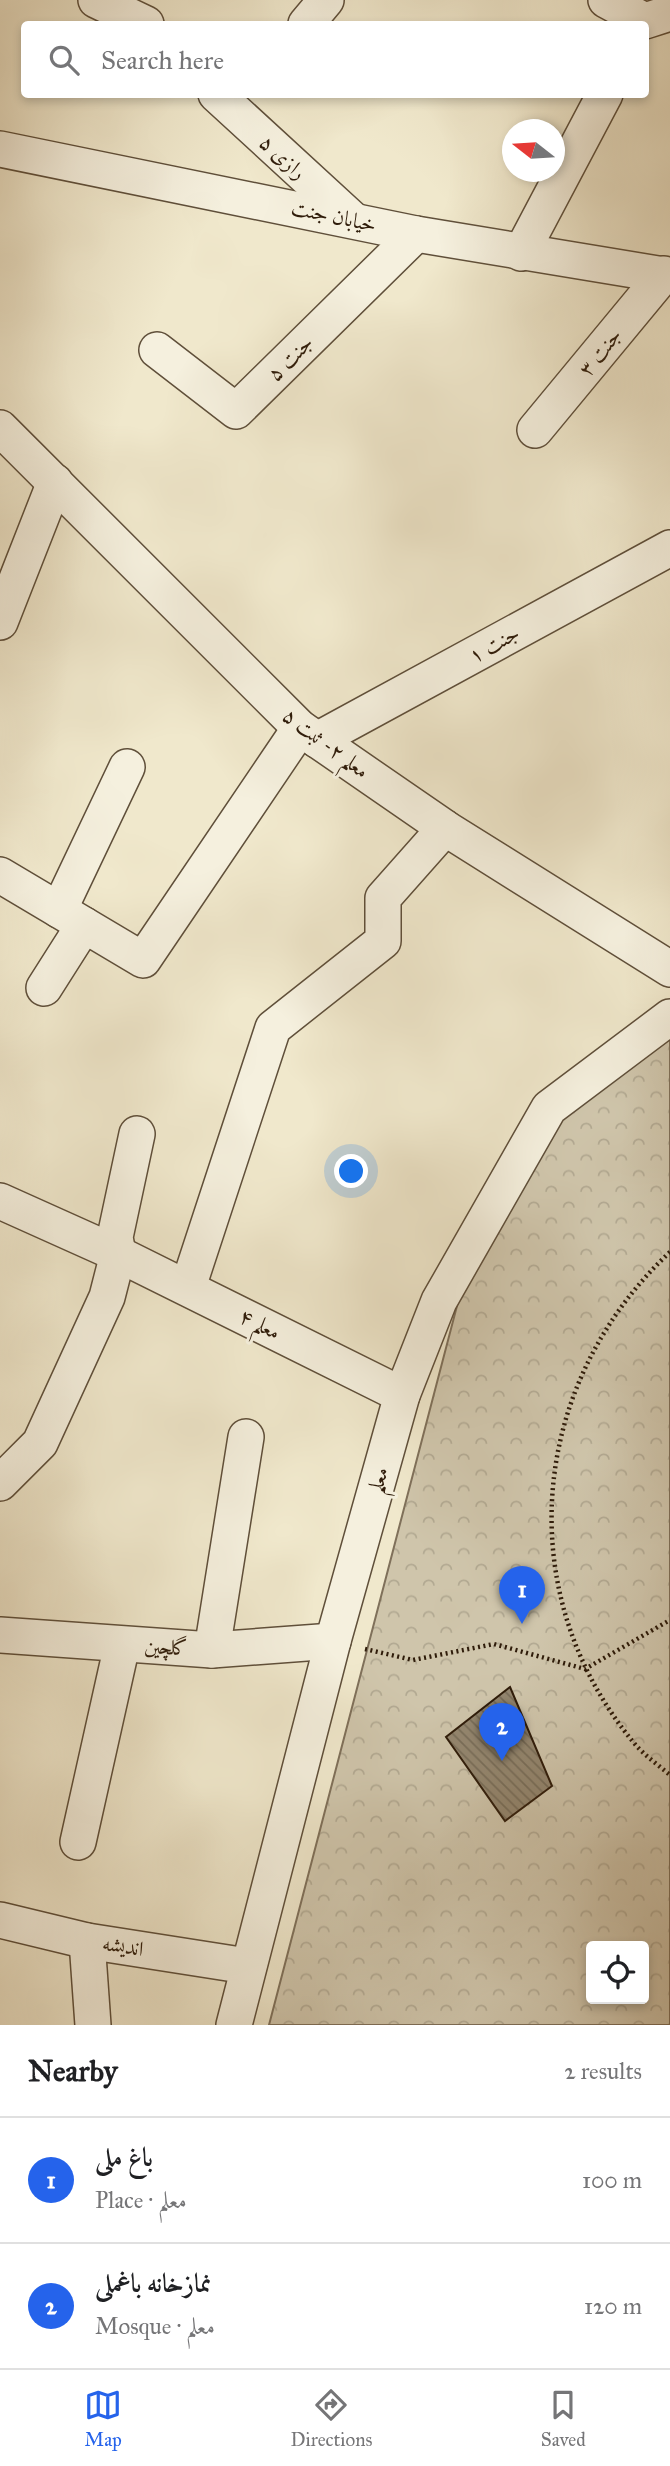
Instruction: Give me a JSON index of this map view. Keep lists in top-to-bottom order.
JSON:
{
  "streets": {
    "street": [
      "رازی ۵",
      "خیابان جنت",
      "جنت ۳",
      "جنت ۵",
      "جنت ۱",
      "معلم ۲- ثبت ۵",
      "معلم ۴",
      "معلم",
      "گلچین",
      "اندیشه"
    ]
  },
  "crossings": [
    ["رازی ۵", "خیابان جنت"],
    ["خیابان جنت", "جنت ۳"],
    ["خیابان جنت", "جنت ۵"],
    ["جنت ۱", "معلم ۲- ثبت ۵"],
    ["معلم ۴", "معلم"],
    ["معلم", "گلچین"],
    ["معلم", "اندیشه"]
  ],
  "north": "left",
  "page": {
    "search": "Search here",
    "pins": ["1", "2"],
    "heading": ["Nearby", "2 results"],
    "list": [
      {
        "mark": "1",
        "name": "باغ ملی",
        "note": "Place · معلم",
        "value": "100 m"
      },
      {
        "mark": "2",
        "name": "نمازخانه باغملی",
        "note": "Mosque · معلم",
        "value": "120 m"
      }
    ],
    "nav": ["Map", "Directions", "Saved"]
  }
}
